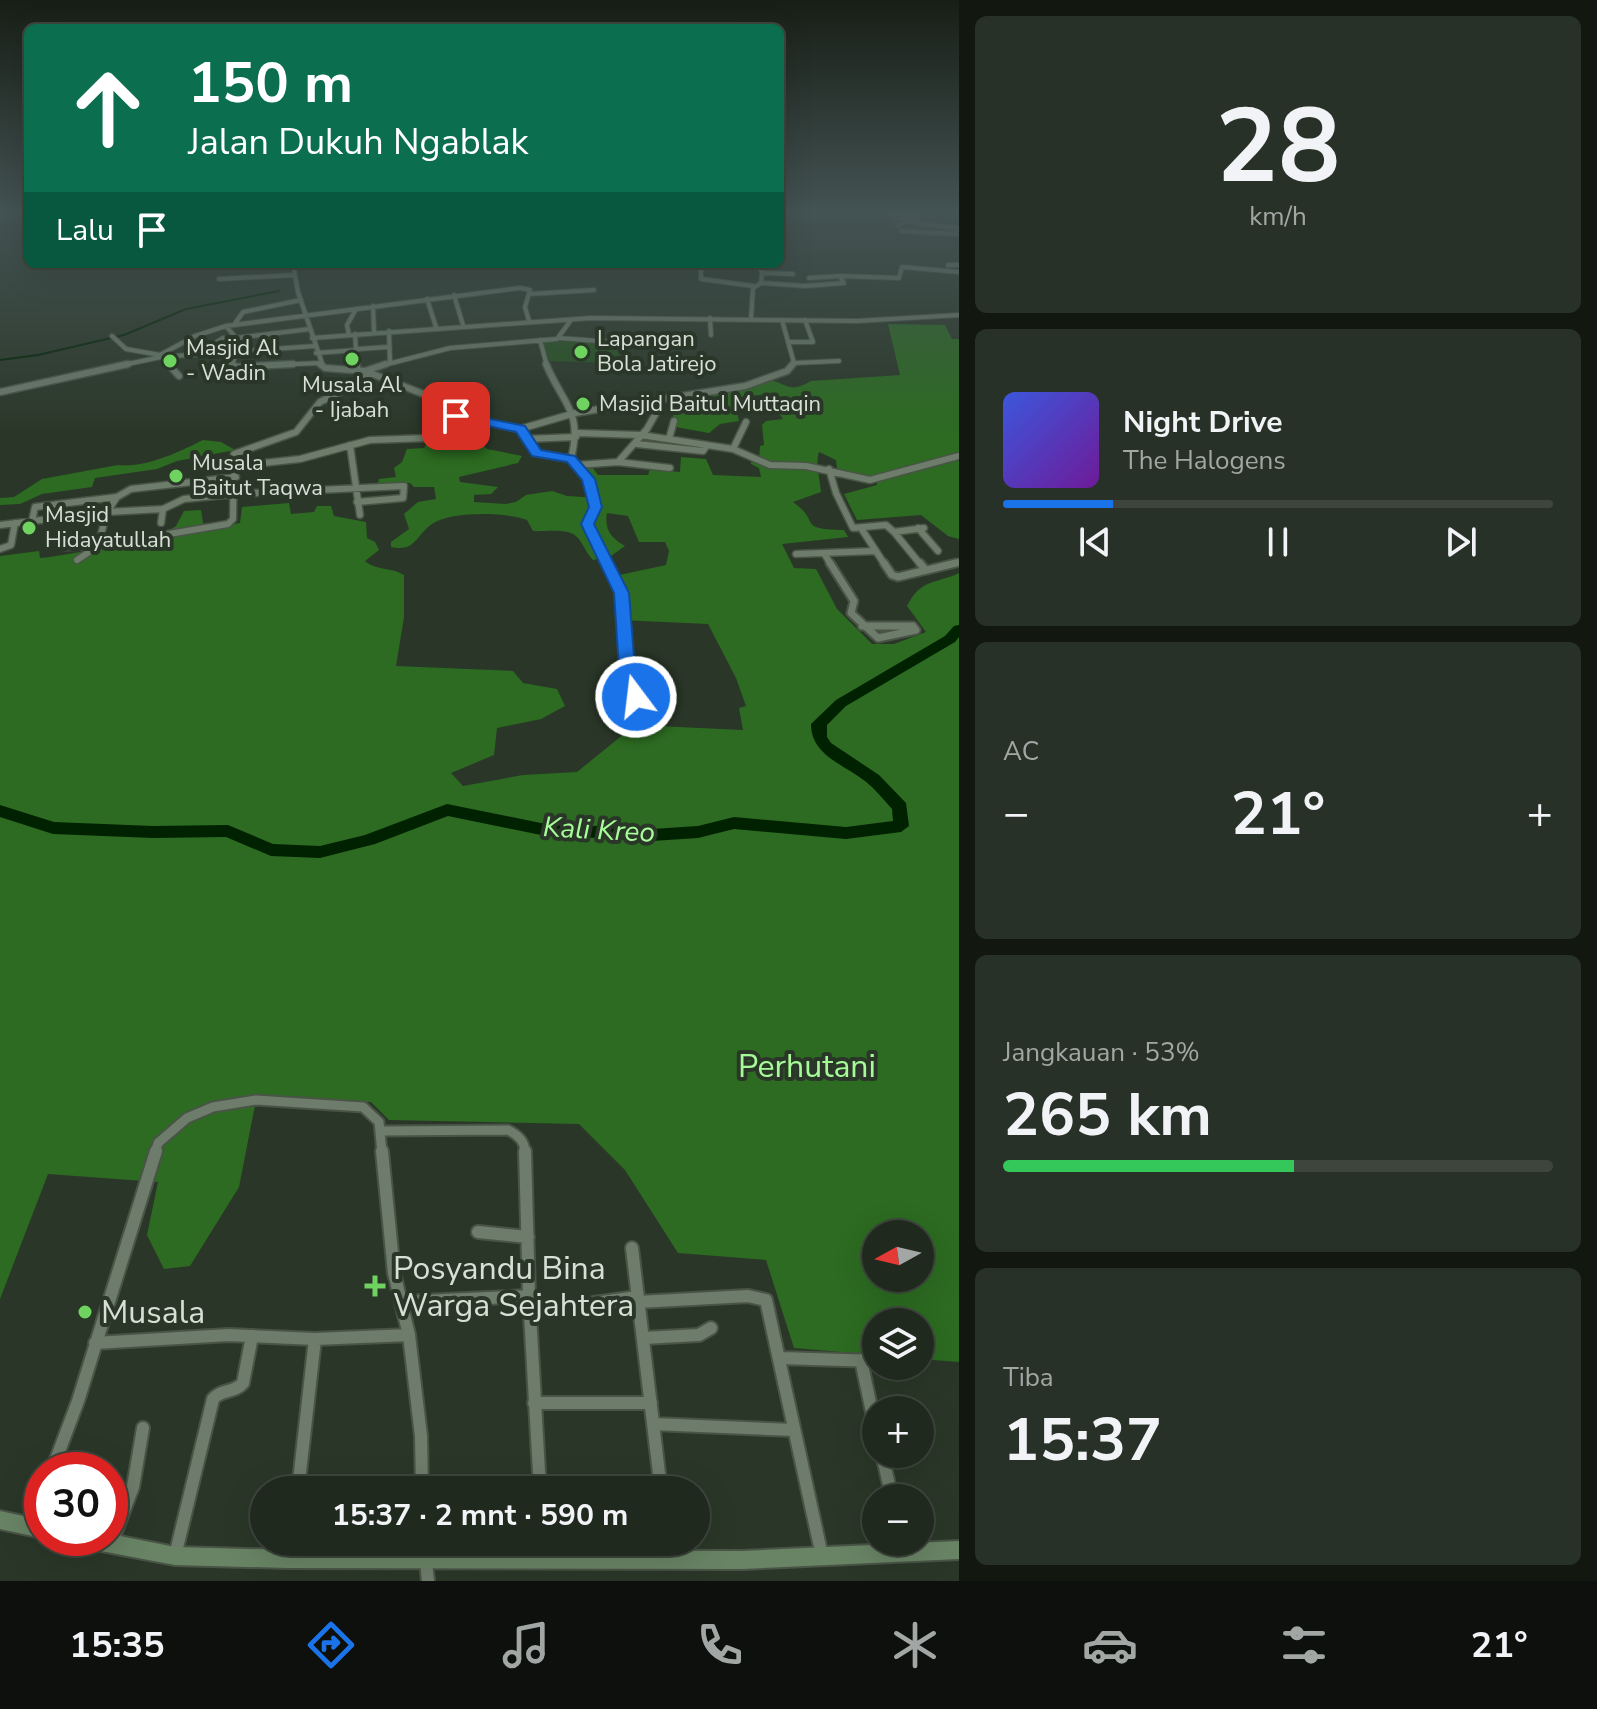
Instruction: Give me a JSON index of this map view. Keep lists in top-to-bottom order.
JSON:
{
  "water": ["Kali Kreo"],
  "parks": ["Perhutani"],
  "places": {
    "other": [
      "Lapangan Bola Jatirejo",
      "Musala Al - Ijabah",
      "Masjid Al - Wadin",
      "Masjid Baitul Muttaqin",
      "Musala Baitut Taqwa",
      "Masjid Hidayatullah",
      "Musala"
    ],
    "health": ["Posyandu Bina Warga Sejahtera"]
  },
  "north": "left",
  "page": {
    "tile": [
      ["28", "km/h"],
      "AC",
      ["Jangkauan · 53%", "265 km"],
      ["Tiba", "15:37"]
    ],
    "turn": ["150 m", "Jalan Dukuh Ngablak"],
    "then": "Lalu",
    "song": ["Night Drive", "The Halogens"],
    "heat": ["−", "21°", "+"],
    "map_buttons": ["+", "−"],
    "limit": "30",
    "trip": "15:37 · 2 mnt · 590 m",
    "tabs": ["15:35", "21°"]
  }
}
